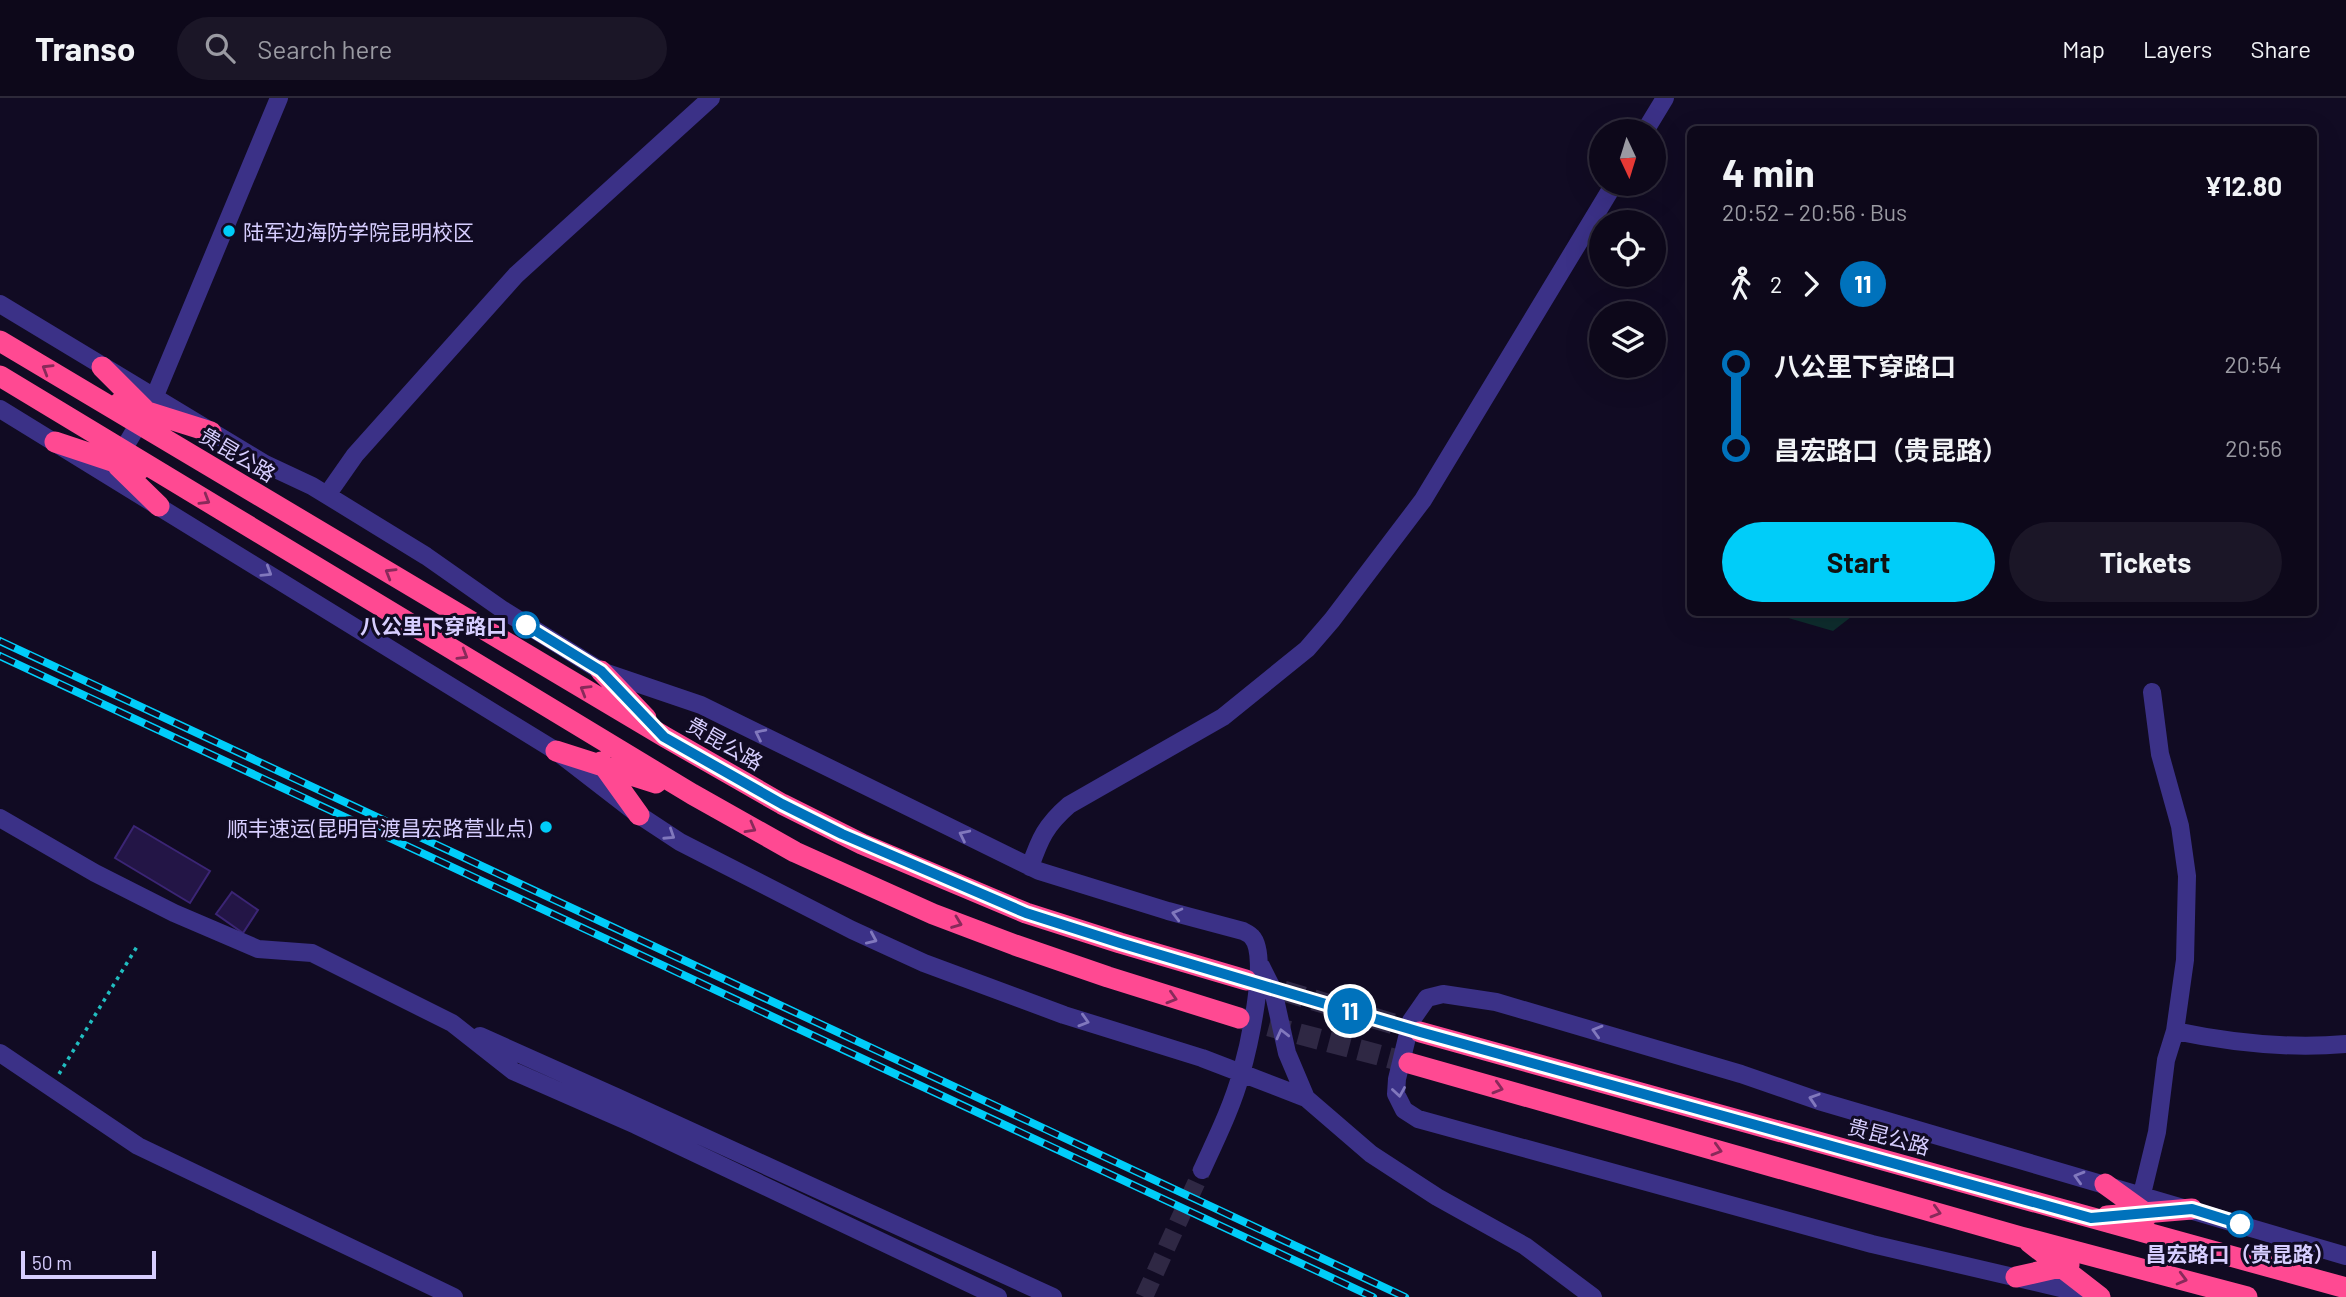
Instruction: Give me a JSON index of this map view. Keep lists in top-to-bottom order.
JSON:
{
  "streets": {
    "highway": ["贵昆公路"]
  },
  "places": [
    "陆军边海防学院昆明校区",
    "八公里下穿路口",
    "顺丰速运(昆明官渡昌宏路营业点)",
    "昌宏路口（贵昆路）"
  ],
  "lines": ["bus line 11"],
  "scale_bar": "50 m",
  "north": "bottom",
  "page": {
    "header": "Transo",
    "search": "Search here",
    "nav": ["Map", "Layers", "Share"],
    "on_map": "11",
    "heading": ["4 min", "20:52 – 20:56 · Bus", "¥12.80"],
    "legs": ["2", "11"],
    "list": [
      {
        "name": "八公里下穿路口",
        "value": "20:54"
      },
      {
        "name": "昌宏路口（贵昆路）",
        "value": "20:56"
      }
    ],
    "buttons": ["Start", "Tickets"],
    "scale": "50 m"
  }
}
